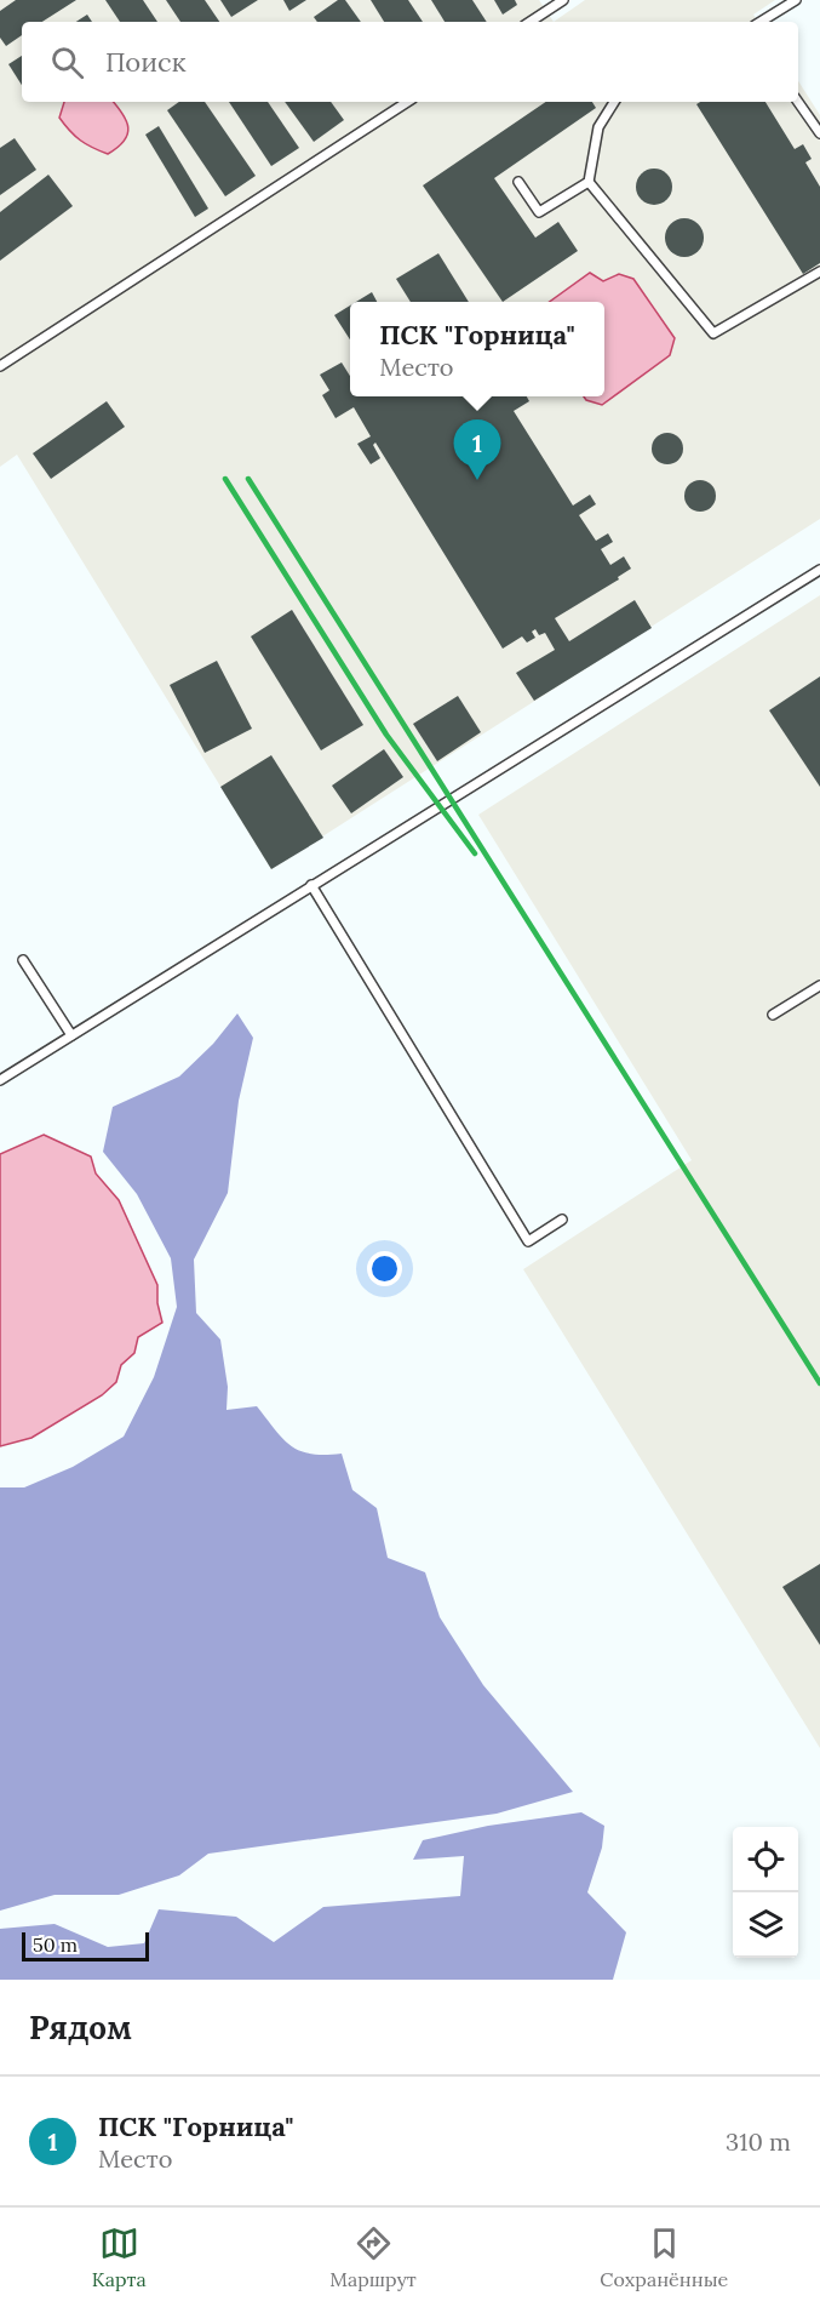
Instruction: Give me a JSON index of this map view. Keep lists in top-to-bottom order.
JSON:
{
  "scale_bar": "50 m",
  "page": {
    "search": "Поиск",
    "popup": ["ПСК \"Горница\"", "Место"],
    "pins": "1",
    "scale": "50 m",
    "heading": "Рядом",
    "list": [
      {
        "mark": "1",
        "name": "ПСК \"Горница\"",
        "note": "Место",
        "value": "310 m"
      }
    ],
    "nav": ["Карта", "Маршрут", "Сохранённые"]
  }
}
